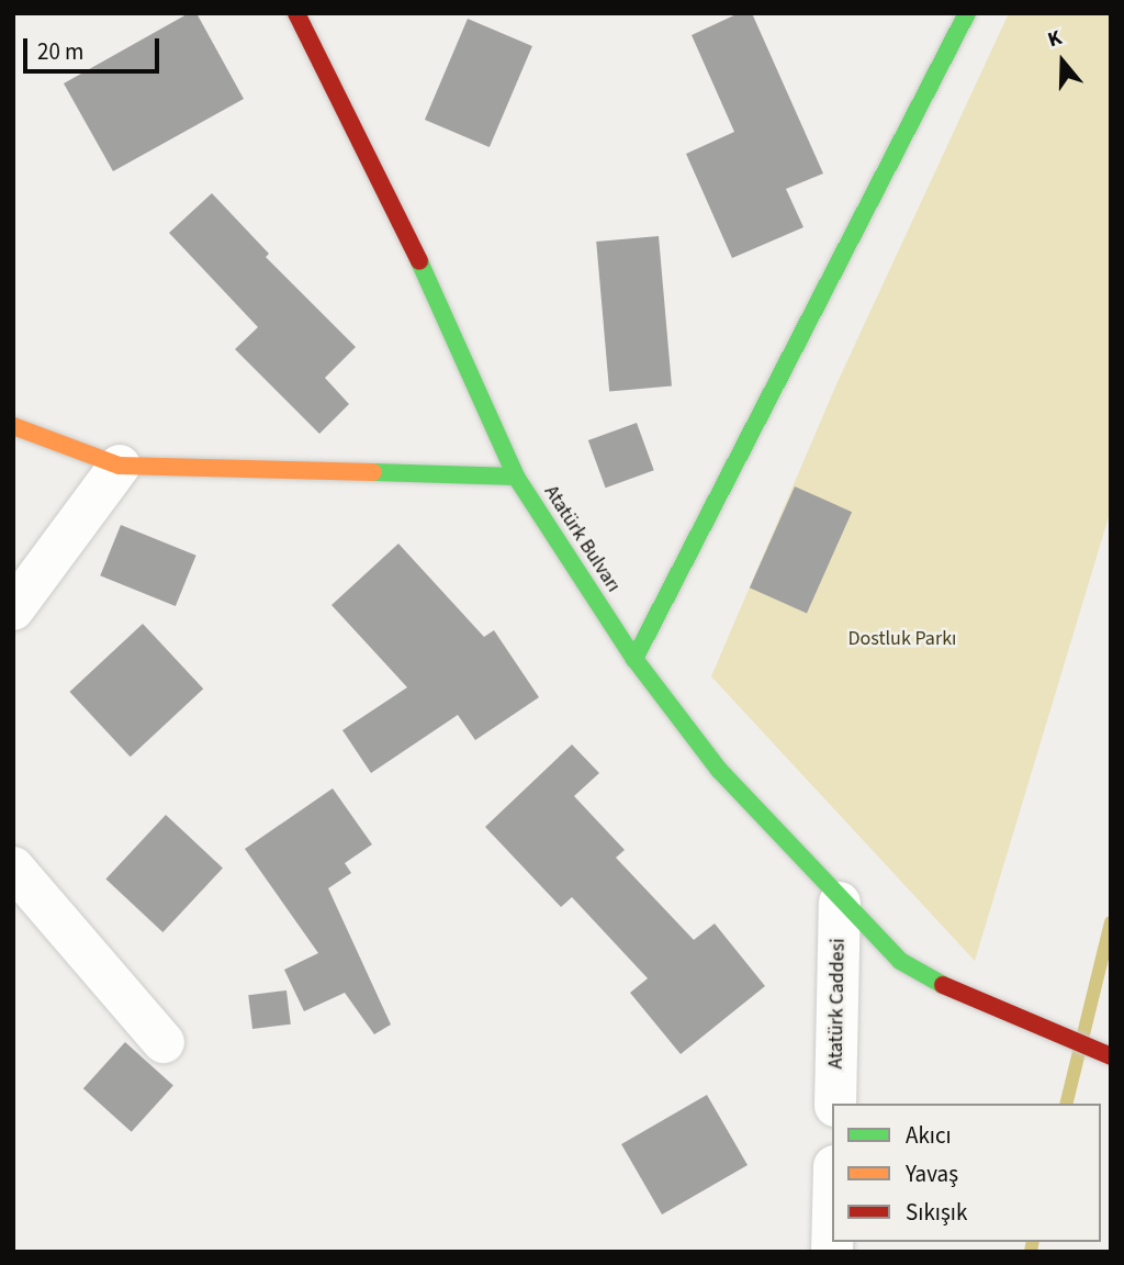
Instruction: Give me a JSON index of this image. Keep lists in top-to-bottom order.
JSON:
{
  "streets": {
    "main road": ["Atatürk Bulvarı"],
    "street": ["Atatürk Caddesi"]
  },
  "crossings": [
    ["Atatürk Bulvarı", "Atatürk Caddesi"]
  ],
  "parks": ["Dostluk Parkı"],
  "legend": ["Akıcı", "Yavaş", "Sıkışık"],
  "scale_bar": "20 m",
  "north": "top"
}
